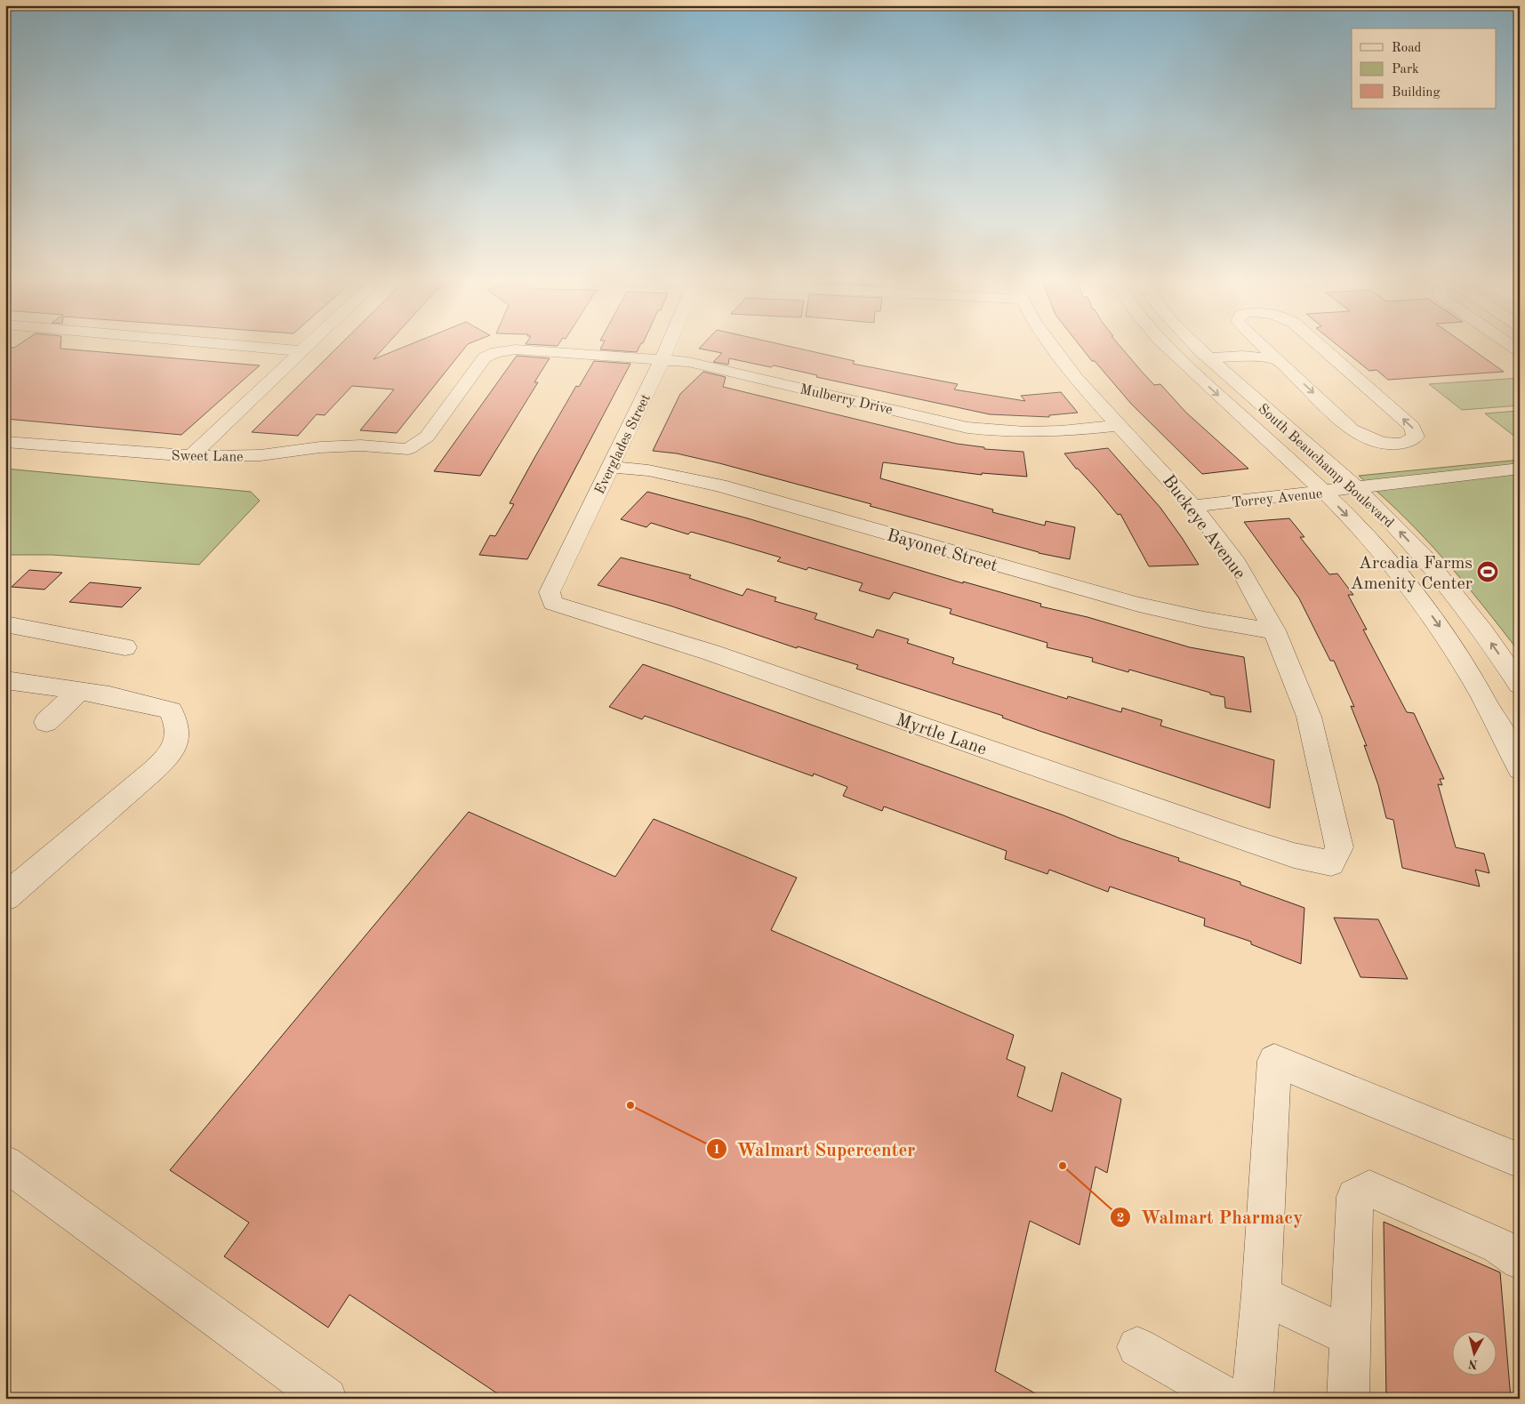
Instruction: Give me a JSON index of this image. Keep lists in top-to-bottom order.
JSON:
{
  "streets": {
    "street": [
      "Mulberry Drive",
      "Everglades Street",
      "Sweet Lane",
      "South Beauchamp Boulevard",
      "Torrey Avenue",
      "Buckeye Avenue",
      "Bayonet Street",
      "Myrtle Lane"
    ]
  },
  "crossings": [
    ["Mulberry Drive", "Everglades Street"],
    ["Mulberry Drive", "Sweet Lane"],
    ["Mulberry Drive", "Buckeye Avenue"],
    ["Everglades Street", "Bayonet Street"],
    ["Everglades Street", "Myrtle Lane"],
    ["South Beauchamp Boulevard", "Torrey Avenue"],
    ["Torrey Avenue", "Buckeye Avenue"],
    ["Buckeye Avenue", "Bayonet Street"],
    ["Buckeye Avenue", "Myrtle Lane"]
  ],
  "places": {
    "sports": ["Arcadia Farms Amenity Center"],
    "other": ["Walmart Supercenter", "Walmart Pharmacy"]
  },
  "legend": ["Road", "Park", "Building"],
  "north": "bottom"
}
